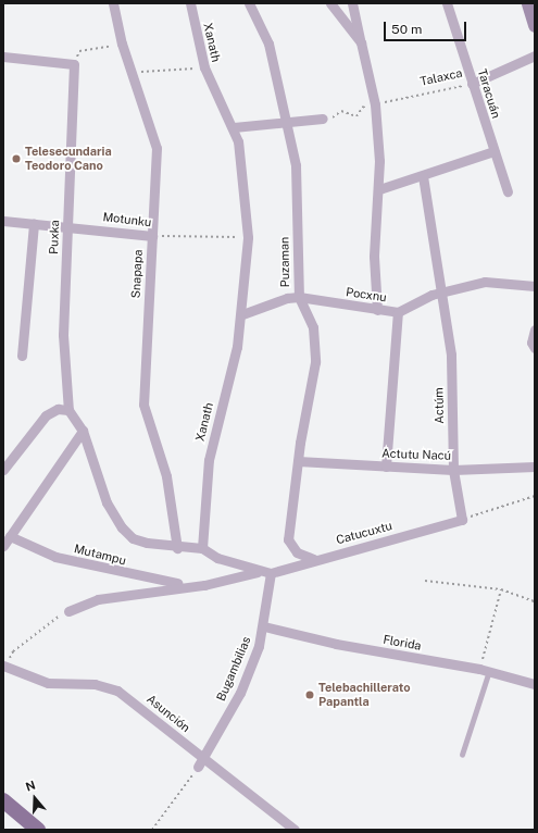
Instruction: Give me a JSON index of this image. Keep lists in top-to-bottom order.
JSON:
{
  "streets": {
    "street": [
      "Xanath",
      "Talaxca",
      "Taracuán",
      "Motunku",
      "Puxka",
      "Puzaman",
      "Snapapa",
      "Pocxnu",
      "Actúm",
      "Actutu Nacú",
      "Catucuxtu",
      "Mutampu",
      "Florida",
      "Bugambilias",
      "Asunción"
    ]
  },
  "crossings": [
    ["Xanath", "Motunku"],
    ["Xanath", "Pocxnu"],
    ["Xanath", "Catucuxtu"],
    ["Talaxca", "Taracuán"],
    ["Motunku", "Puxka"],
    ["Motunku", "Snapapa"],
    ["Puzaman", "Pocxnu"],
    ["Puzaman", "Actutu Nacú"],
    ["Puzaman", "Catucuxtu"],
    ["Pocxnu", "Actúm"],
    ["Actúm", "Actutu Nacú"],
    ["Actúm", "Catucuxtu"],
    ["Catucuxtu", "Mutampu"],
    ["Catucuxtu", "Bugambilias"],
    ["Florida", "Bugambilias"],
    ["Bugambilias", "Asunción"]
  ],
  "places": ["Telesecundaria Teodoro Cano", "Telebachillerato Papantla"],
  "scale_bar": "50 m",
  "north": "top"
}
